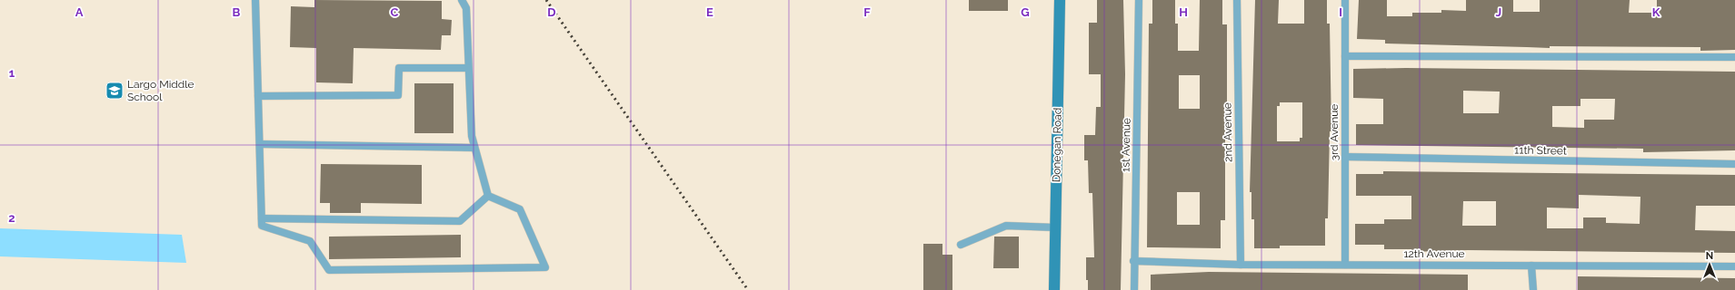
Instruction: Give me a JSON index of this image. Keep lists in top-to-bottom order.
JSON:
{
  "streets": {
    "street": ["Donegan Road"],
    "lane": [
      "2nd Avenue",
      "3rd Avenue",
      "1st Avenue",
      "11th Street",
      "12th Avenue"
    ]
  },
  "crossings": [
    ["2nd Avenue", "12th Avenue"],
    ["3rd Avenue", "11th Street"],
    ["3rd Avenue", "12th Avenue"],
    ["1st Avenue", "12th Avenue"]
  ],
  "places": {
    "school or university": ["Largo Middle School"]
  },
  "north": "top",
  "grid": {
    "columns": [
      "A",
      "B",
      "C",
      "D",
      "E",
      "F",
      "G",
      "H",
      "I",
      "J",
      "K"
    ],
    "rows": ["1", "2"]
  }
}
